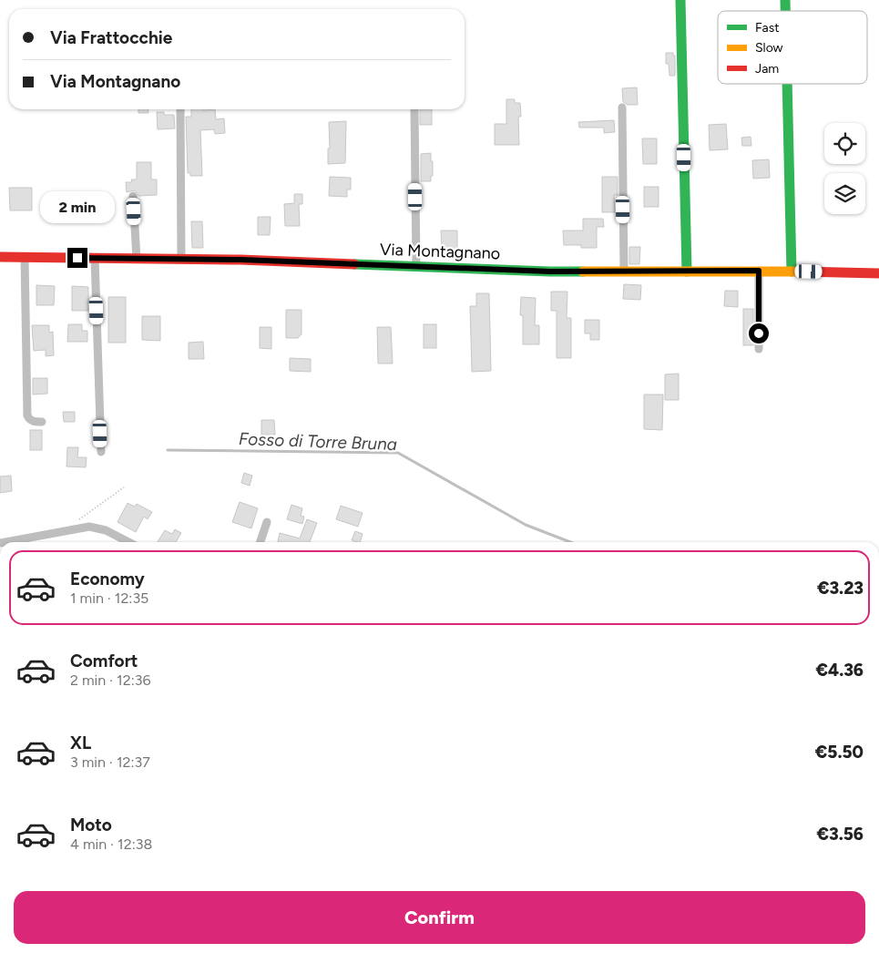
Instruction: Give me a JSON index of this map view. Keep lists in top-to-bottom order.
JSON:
{
  "streets": {
    "street": ["Via Montagnano"]
  },
  "water": ["Fosso di Torre Bruna"],
  "legend": ["Fast", "Slow", "Jam"],
  "page": {
    "banner": ["Via Frattocchie", "Via Montagnano"],
    "bubble": "2 min",
    "list": [
      {
        "name": "Economy",
        "note": "1 min · 12:35",
        "value": "€3.23"
      },
      {
        "name": "Comfort",
        "note": "2 min · 12:36",
        "value": "€4.36"
      },
      {
        "name": "XL",
        "note": "3 min · 12:37",
        "value": "€5.50"
      },
      {
        "name": "Moto",
        "note": "4 min · 12:38",
        "value": "€3.56"
      }
    ],
    "buttons": "Confirm"
  }
}
